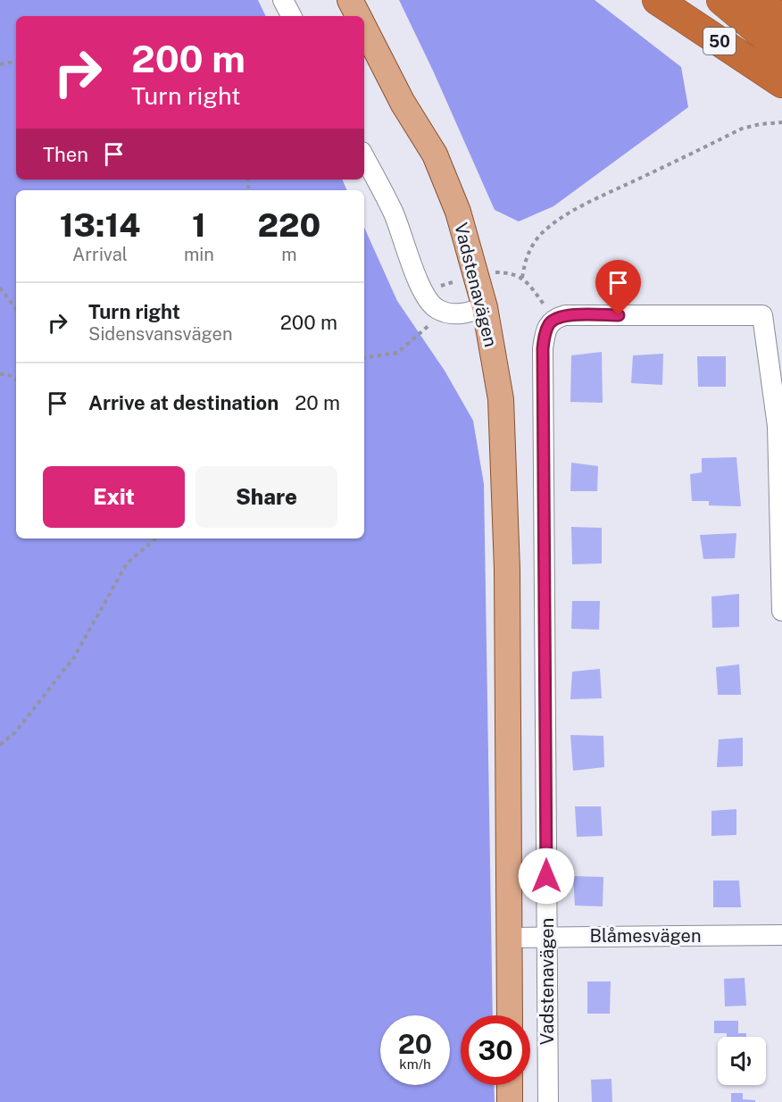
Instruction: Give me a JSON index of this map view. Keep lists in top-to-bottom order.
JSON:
{
  "streets": {
    "highway": ["50"],
    "main road": ["Vadstenavägen"],
    "street": ["Blåmesvägen"]
  },
  "crossings": [
    ["Vadstenavägen", "Blåmesvägen"]
  ],
  "page": {
    "turn": ["200 m", "Turn right"],
    "then": "Then",
    "eta": [
      "13:14",
      "Arrival",
      "1",
      "min",
      "220",
      "m"
    ],
    "list": [
      {
        "name": "Turn right",
        "note": "Sidensvansvägen",
        "value": "200 m"
      },
      {
        "name": "Arrive at destination",
        "value": "20 m"
      }
    ],
    "buttons": ["Exit", "Share"],
    "speed": "20 km/h",
    "limit": "30"
  }
}
